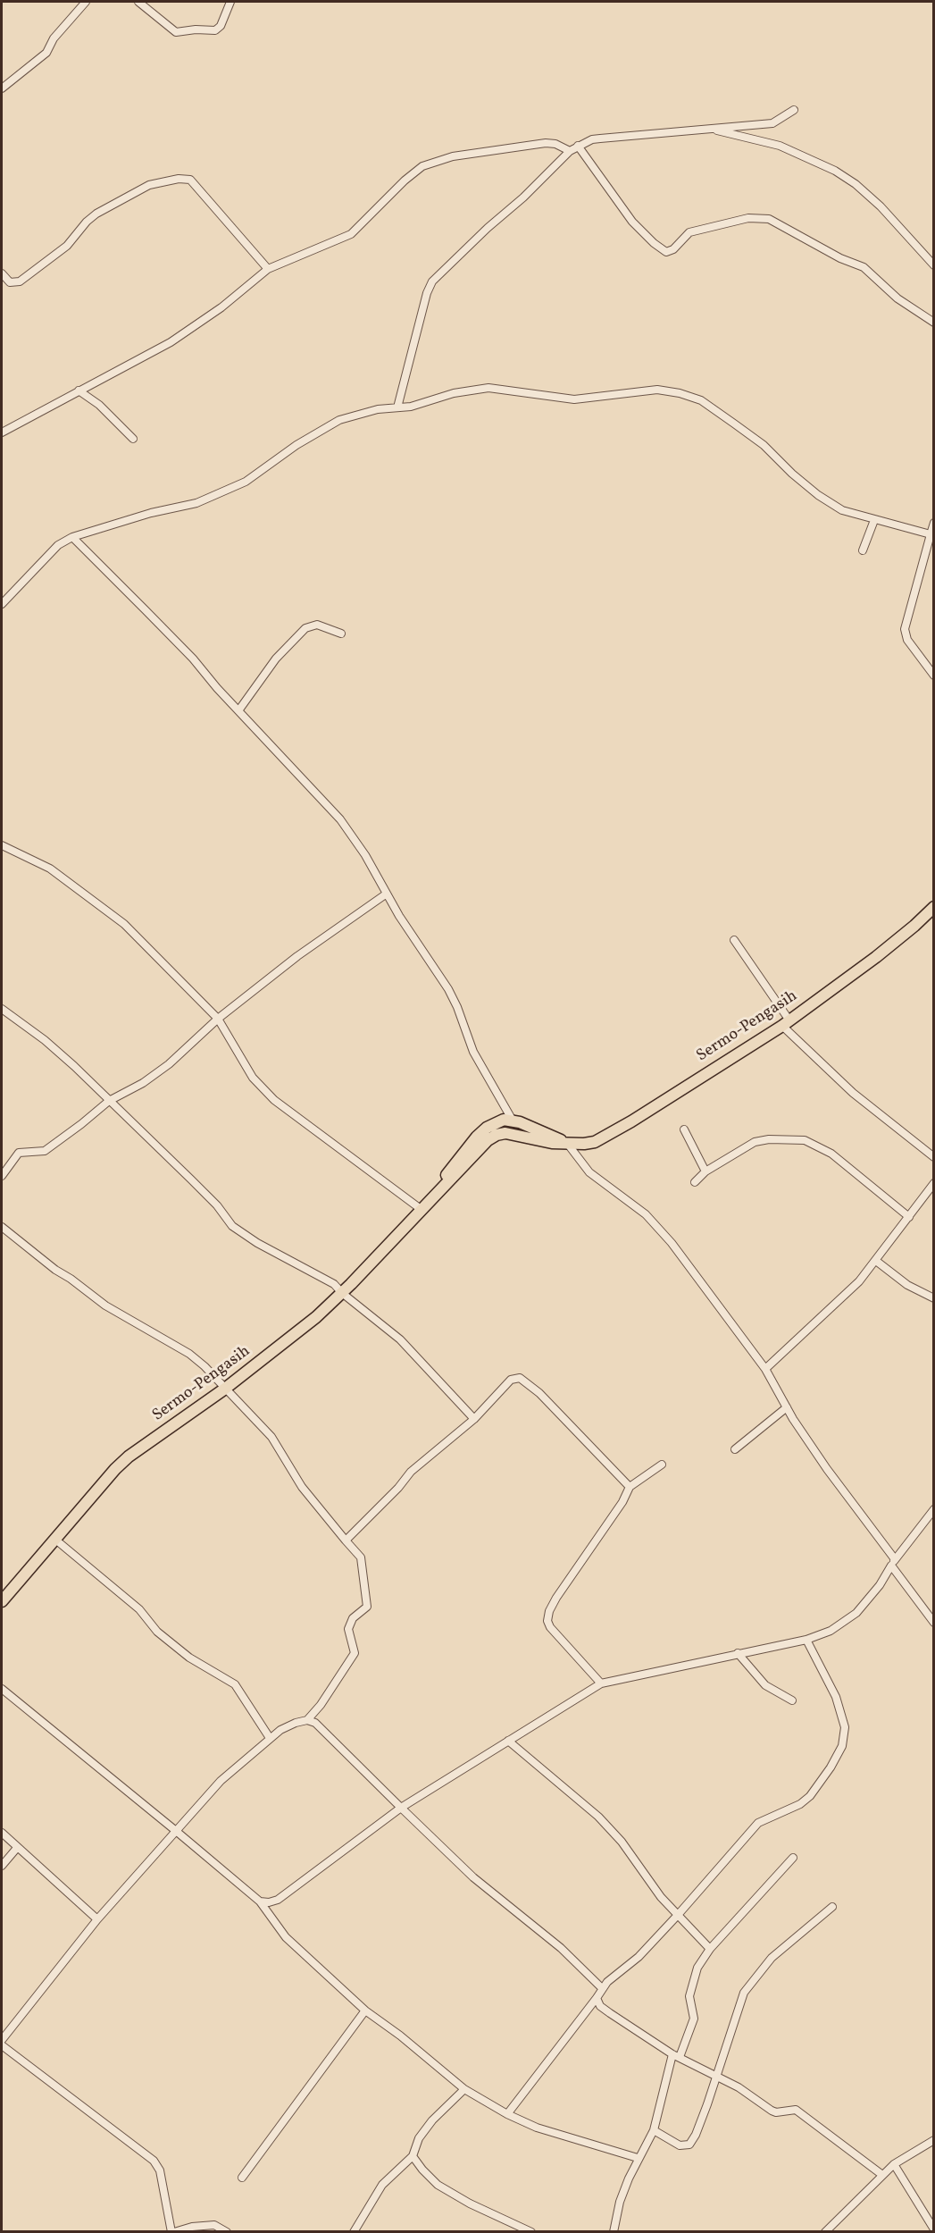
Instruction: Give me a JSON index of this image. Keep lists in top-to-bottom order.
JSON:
{
  "streets": {
    "main road": ["Sermo-Pengasih"]
  }
}
